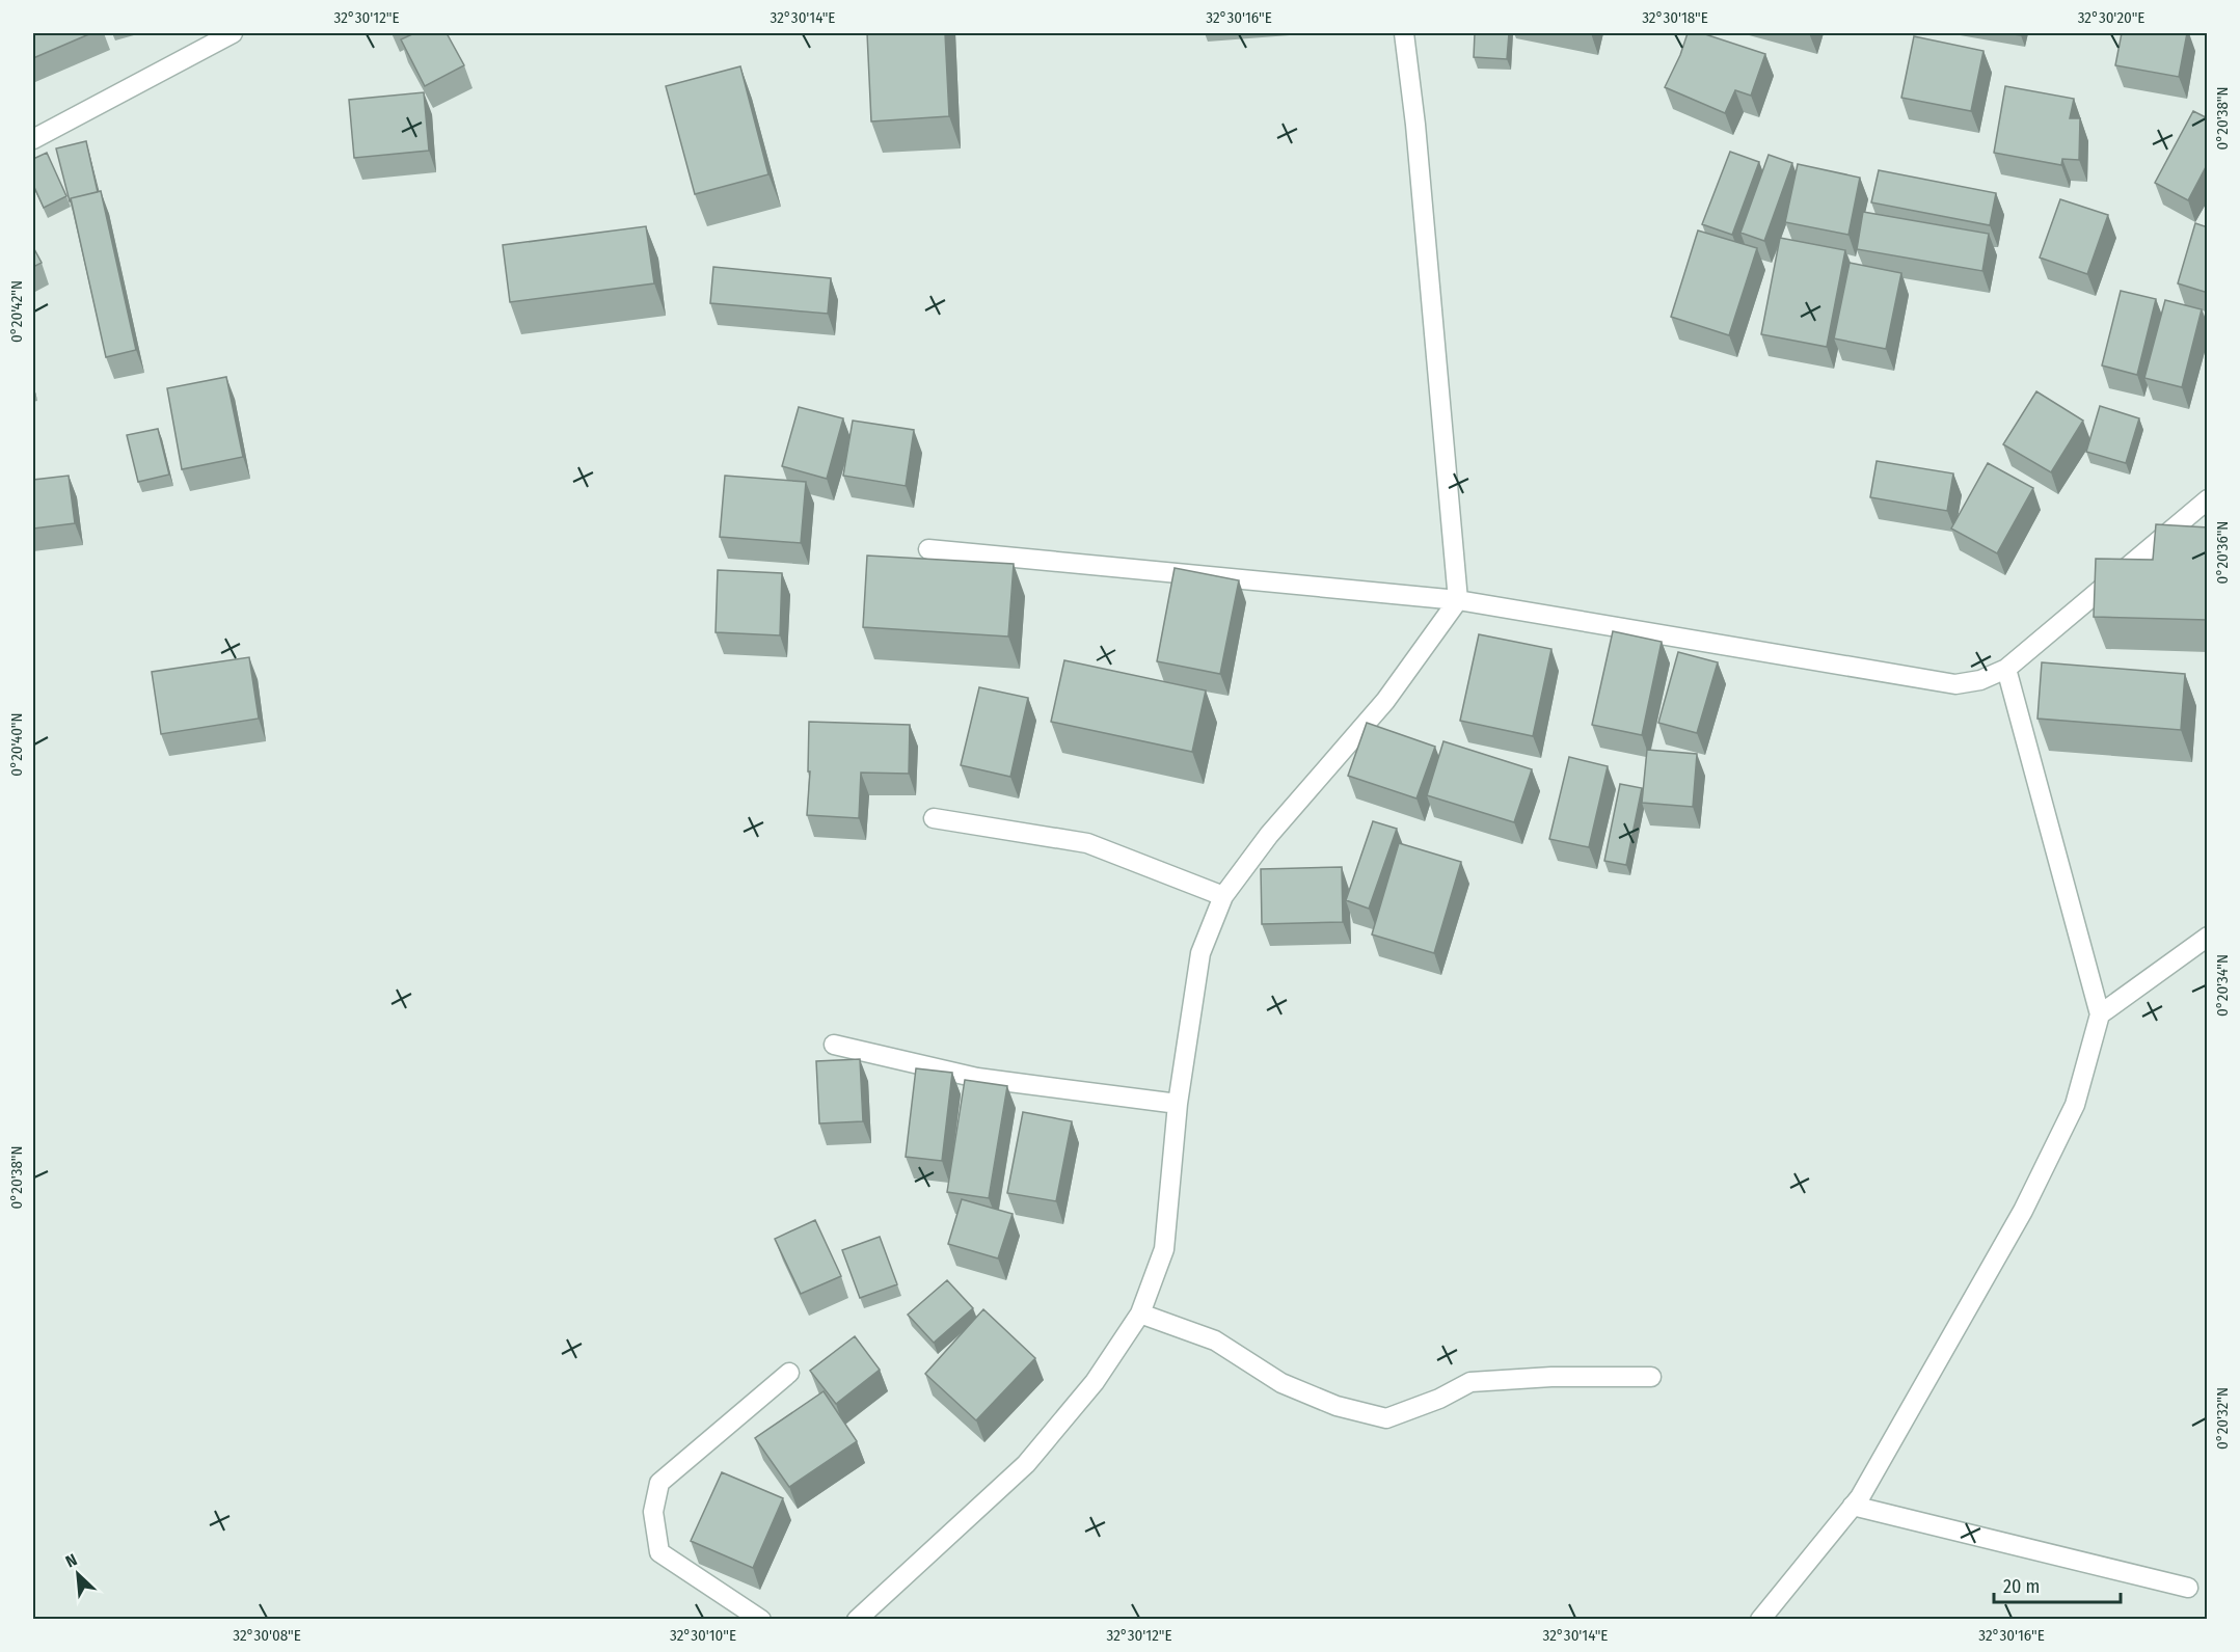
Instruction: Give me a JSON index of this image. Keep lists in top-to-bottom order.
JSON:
{
  "scale_bar": "20 m",
  "north": "top left",
  "coordinates": [
    "32°30'12\"E",
    "32°30'14\"E",
    "32°30'16\"E",
    "32°30'18\"E",
    "32°30'20\"E",
    "0°20'38\"N",
    "0°20'42\"N",
    "0°20'36\"N",
    "0°20'40\"N",
    "0°20'34\"N",
    "0°20'32\"N",
    "32°30'08\"E",
    "32°30'10\"E"
  ]
}
